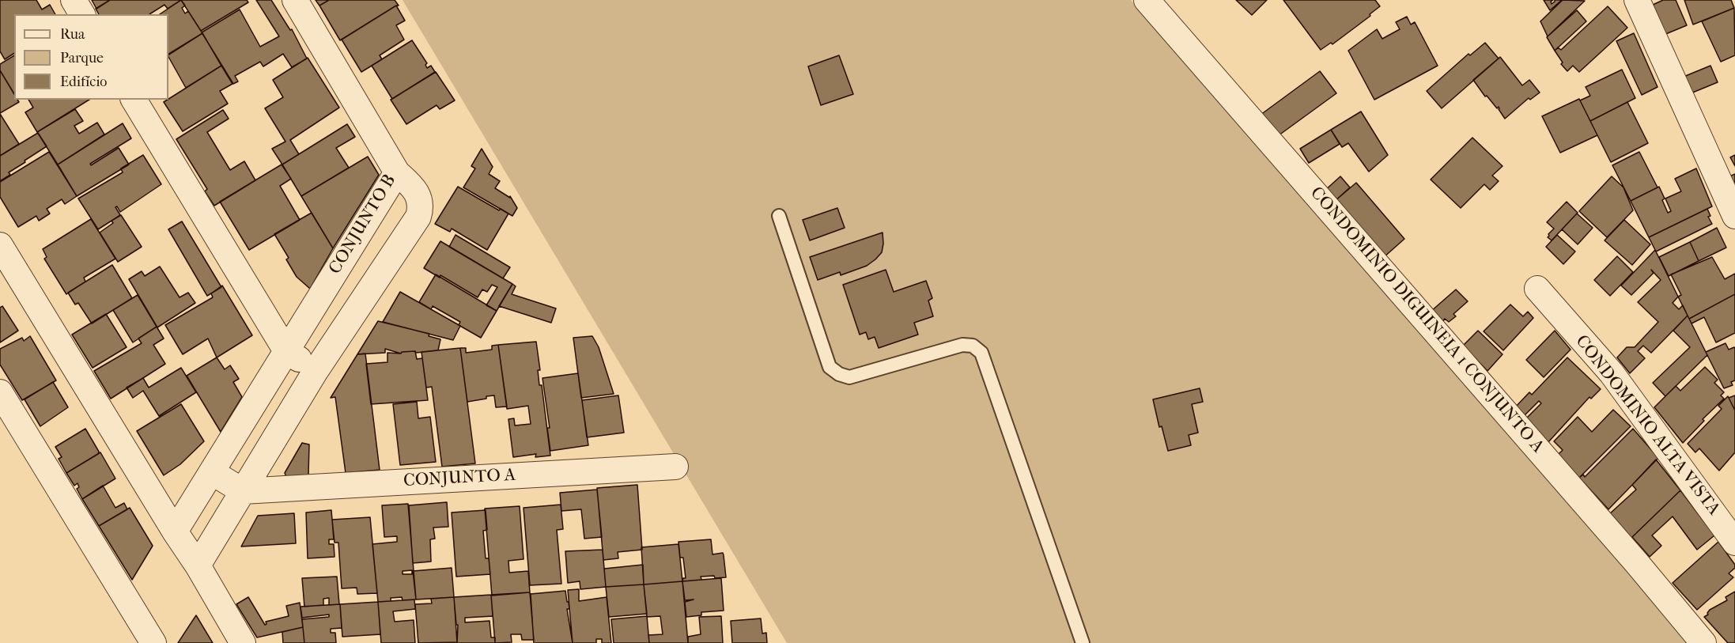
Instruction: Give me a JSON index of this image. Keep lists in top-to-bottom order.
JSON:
{
  "streets": {
    "street": [
      "CONJUNTO B",
      "CONDOMINIO DIGUINEIA 1 CONJUNTO A",
      "CONDOMINIO ALTA VISTA",
      "CONJUNTO A"
    ]
  },
  "legend": ["Rua", "Parque", "Edifício"]
}
